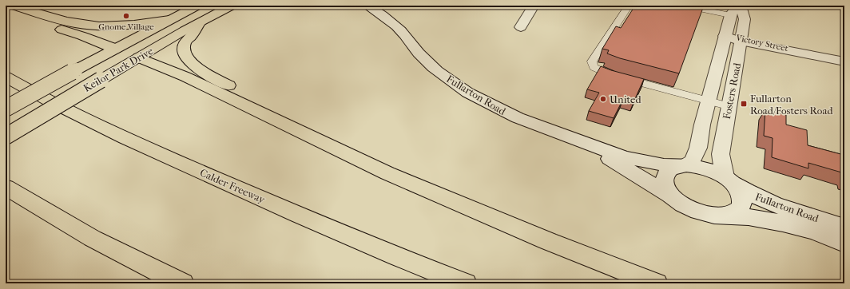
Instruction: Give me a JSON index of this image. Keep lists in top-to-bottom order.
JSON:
{
  "streets": {
    "main road": ["Keilor Park Drive", "Calder Freeway"],
    "street": ["Victory Street", "Fosters Road", "Fullarton Road"]
  },
  "crossings": [
    ["Victory Street", "Fosters Road"],
    ["Fosters Road", "Fullarton Road"]
  ],
  "places": {
    "other": ["Gnome Village", "United"],
    "transit": ["Fullarton Road/Fosters Road"]
  }
}
